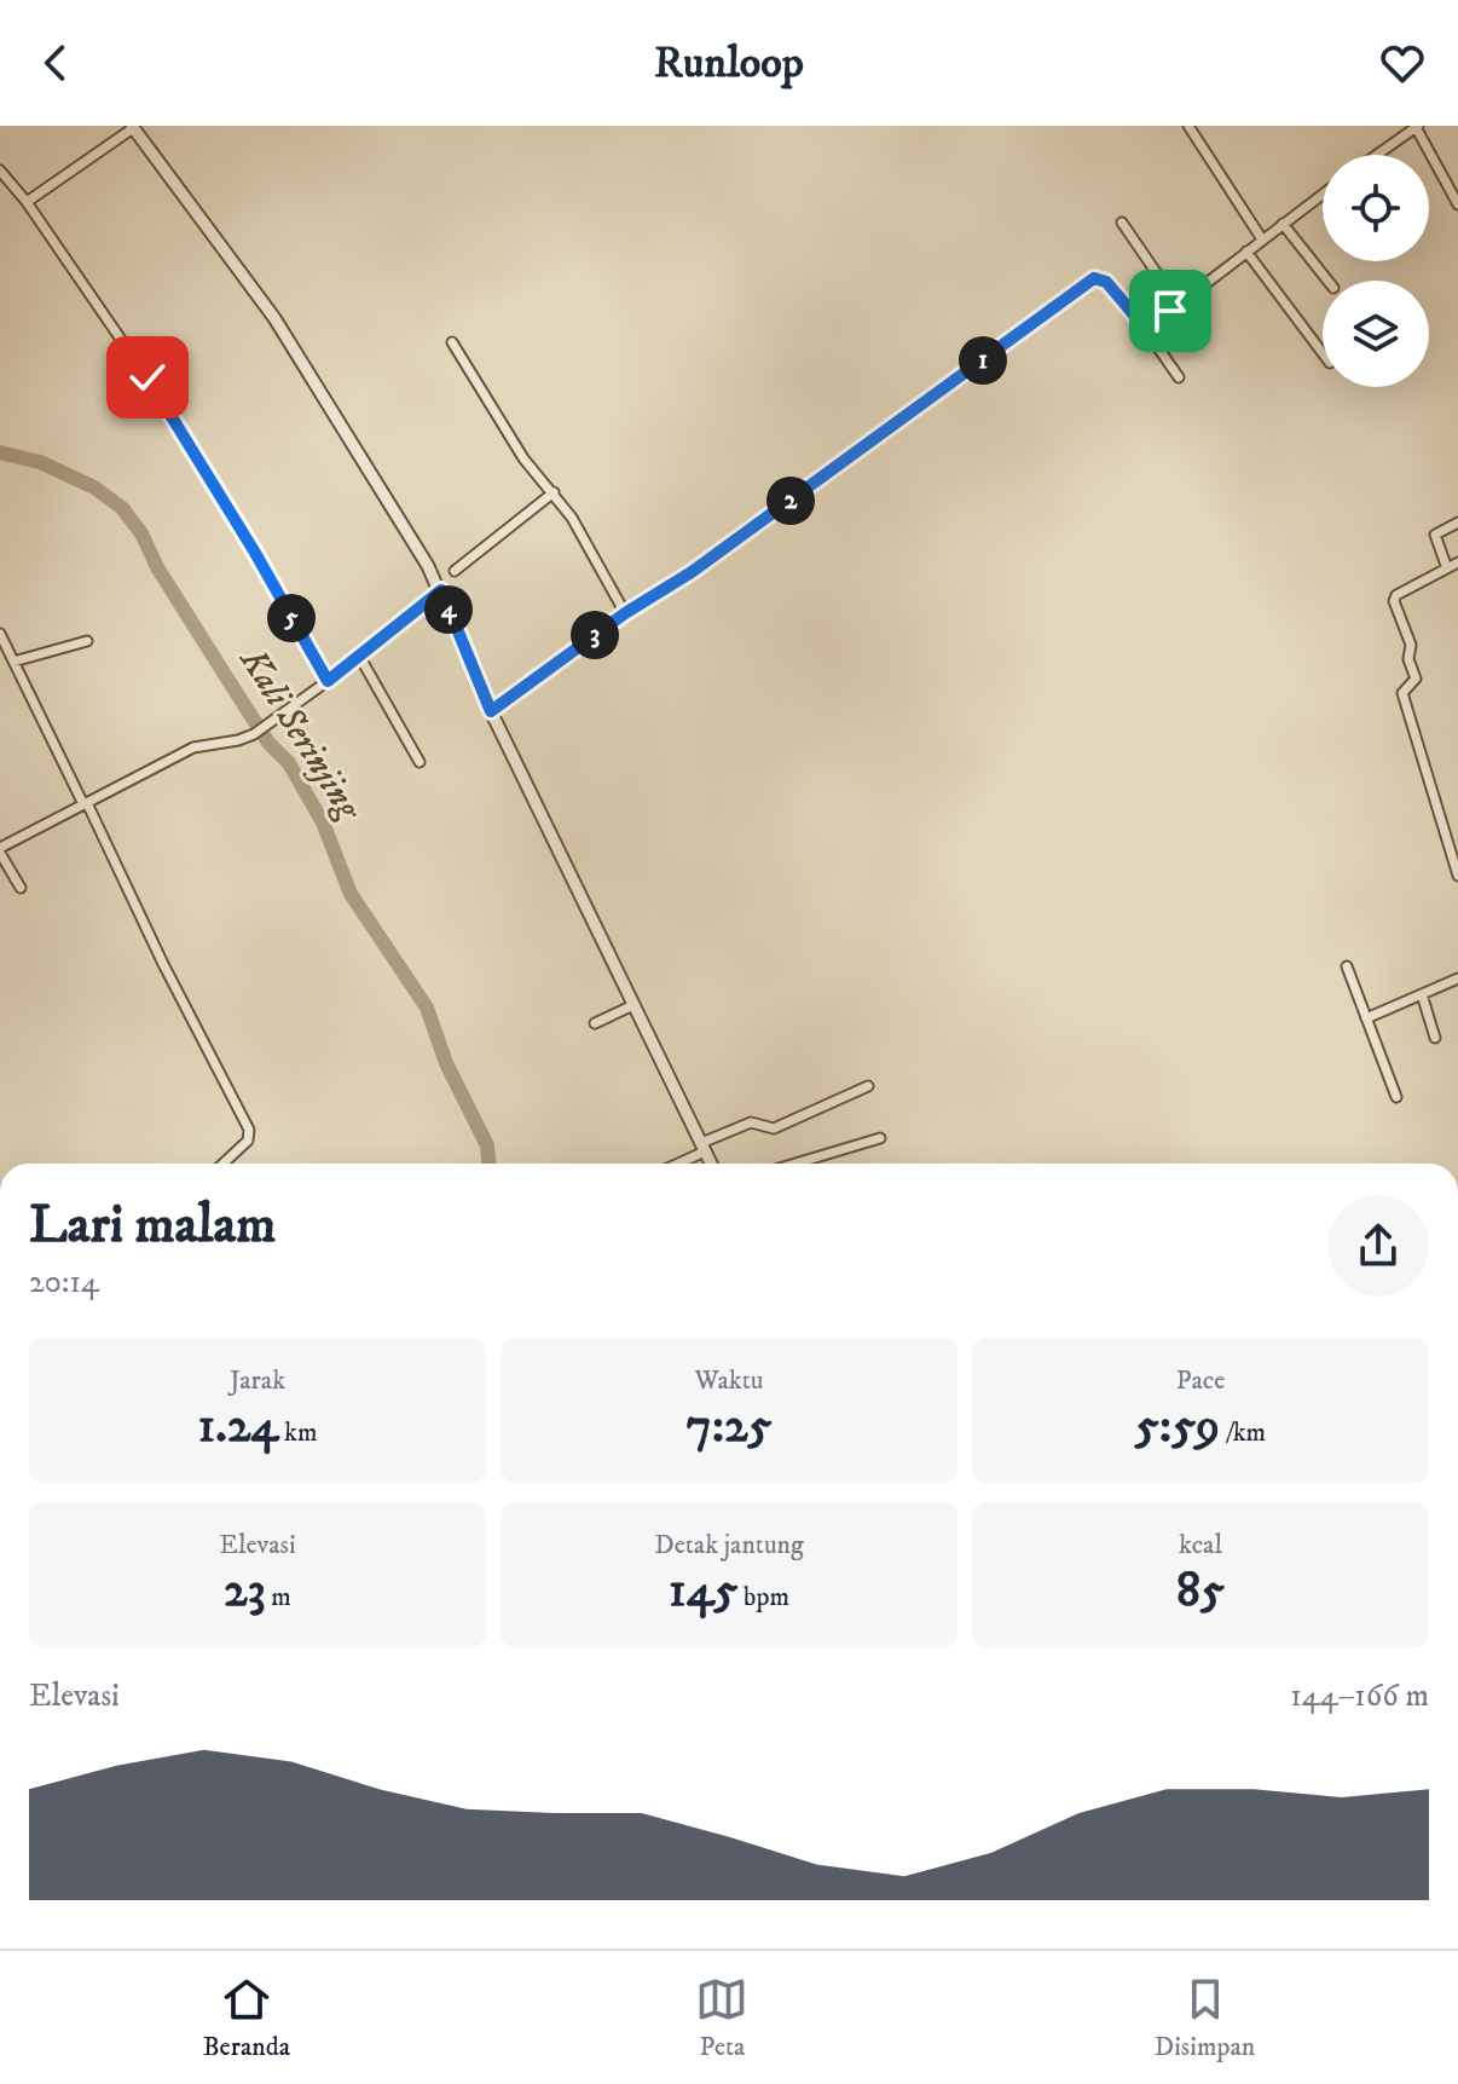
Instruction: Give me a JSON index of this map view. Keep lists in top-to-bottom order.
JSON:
{
  "water": ["Kali Serinjing"],
  "page": {
    "header": "Runloop",
    "pins": [
      "1",
      "2",
      "4",
      "5",
      "3"
    ],
    "heading": ["Lari malam", "20:14"],
    "stats": [
      ["Jarak", "1.24 km"],
      ["Waktu", "7:25"],
      ["Pace", "5:59 /km"],
      ["Elevasi", "23 m"],
      ["Detak jantung", "145 bpm"],
      ["kcal", "85"]
    ],
    "chart": ["Elevasi", "144–166 m"],
    "tabs": ["Beranda", "Peta", "Disimpan"]
  }
}
